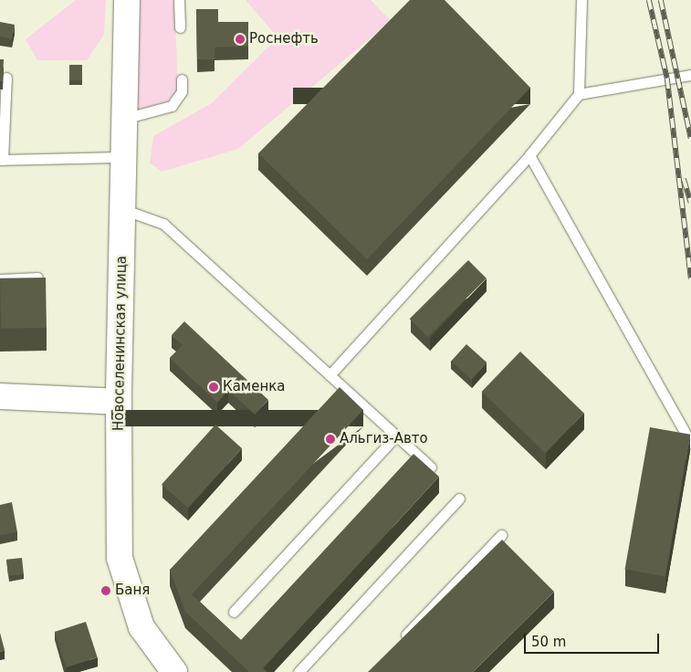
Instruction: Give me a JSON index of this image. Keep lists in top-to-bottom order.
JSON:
{
  "streets": {
    "main road": ["Новоселенинская улица"]
  },
  "places": [
    "Роснефть",
    "Каменка",
    "Альгиз-Авто",
    "Баня"
  ],
  "scale_bar": "50 m"
}
